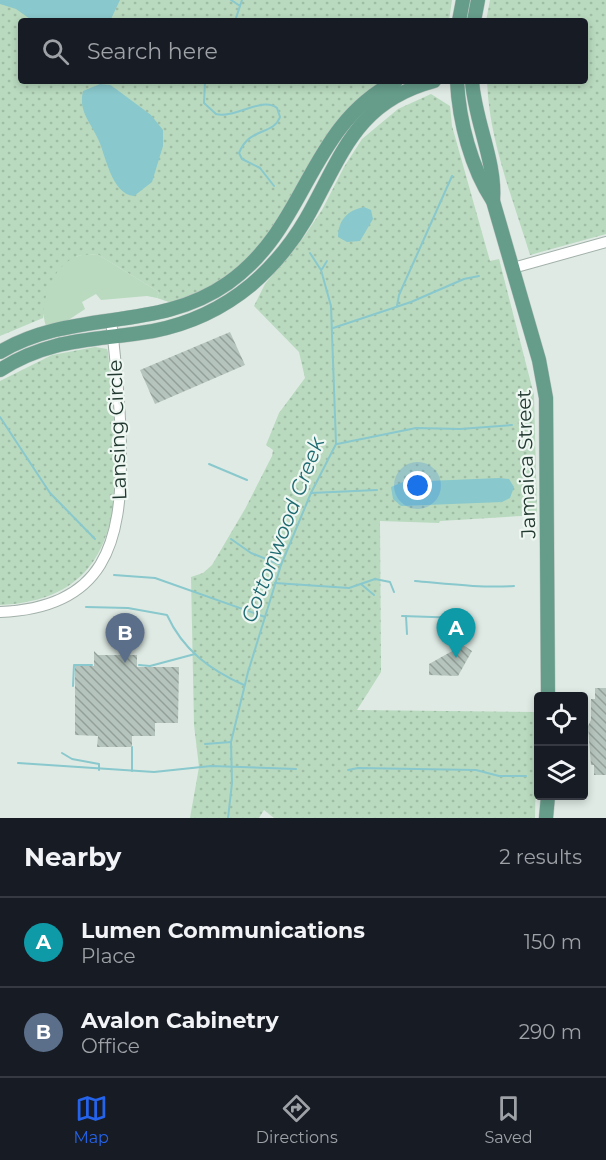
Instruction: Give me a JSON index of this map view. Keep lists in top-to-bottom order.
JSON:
{
  "streets": {
    "main road": ["Jamaica Street"],
    "street": ["Lansing Circle"]
  },
  "water": ["Cottonwood Creek"],
  "page": {
    "search": "Search here",
    "pins": ["A", "B"],
    "heading": ["Nearby", "2 results"],
    "list": [
      {
        "mark": "A",
        "name": "Lumen Communications",
        "note": "Place",
        "value": "150 m"
      },
      {
        "mark": "B",
        "name": "Avalon Cabinetry",
        "note": "Office",
        "value": "290 m"
      }
    ],
    "nav": ["Map", "Directions", "Saved"]
  }
}
